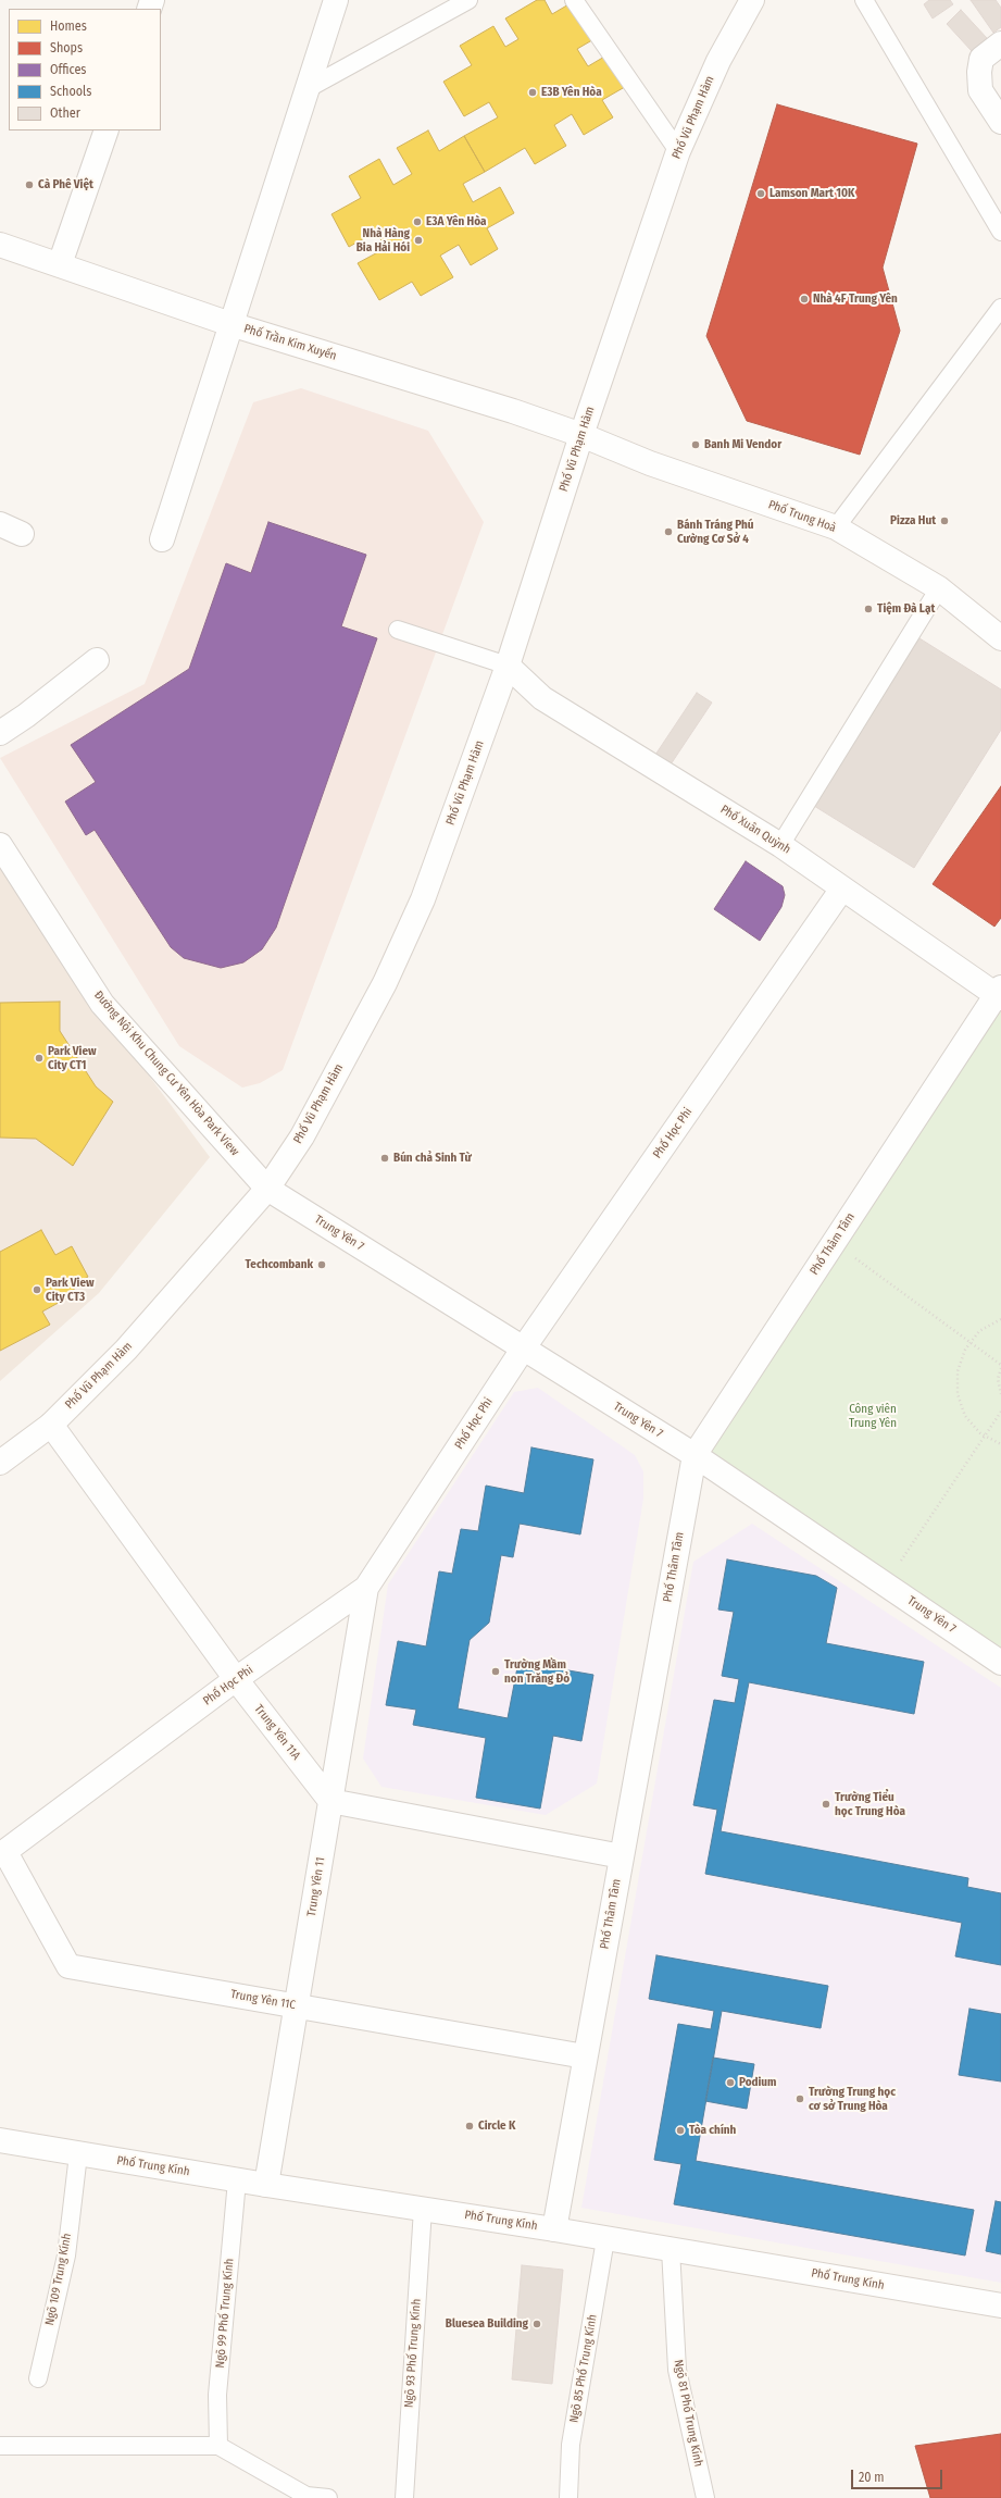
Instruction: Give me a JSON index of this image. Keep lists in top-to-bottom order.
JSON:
{
  "streets": {
    "street": [
      "Phố Vũ Phạm Hàm",
      "Phố Trần Kim Xuyến",
      "Phố Trung Hoà",
      "Phố Xuân Quỳnh",
      "Đường Nội Khu Chung Cư Yên Hòa Park View",
      "Phố Học Phi",
      "Trung Yên 7",
      "Phố Thâm Tâm",
      "Trung Yên 11A",
      "Trung Yên 11",
      "Trung Yên 11C",
      "Phố Trung Kính"
    ],
    "lane": [
      "Ngõ 109 Trung Kính",
      "Ngõ 99 Phố Trung Kính",
      "Ngõ 93 Phố Trung Kính",
      "Ngõ 85 Phố Trung Kính",
      "Ngõ 81 Phố Trung Kính"
    ]
  },
  "crossings": [
    ["Phố Vũ Phạm Hàm", "Phố Trần Kim Xuyến"],
    ["Phố Vũ Phạm Hàm", "Phố Trung Hoà"],
    ["Phố Vũ Phạm Hàm", "Phố Xuân Quỳnh"],
    ["Phố Vũ Phạm Hàm", "Đường Nội Khu Chung Cư Yên Hòa Park View"],
    ["Phố Vũ Phạm Hàm", "Trung Yên 7"],
    ["Phố Vũ Phạm Hàm", "Trung Yên 11A"],
    ["Phố Trần Kim Xuyến", "Phố Trung Hoà"],
    ["Phố Xuân Quỳnh", "Phố Học Phi"],
    ["Phố Xuân Quỳnh", "Phố Thâm Tâm"],
    ["Đường Nội Khu Chung Cư Yên Hòa Park View", "Trung Yên 7"],
    ["Phố Học Phi", "Trung Yên 7"],
    ["Phố Học Phi", "Trung Yên 11A"],
    ["Phố Học Phi", "Trung Yên 11"],
    ["Phố Học Phi", "Trung Yên 11C"],
    ["Trung Yên 7", "Phố Thâm Tâm"],
    ["Phố Thâm Tâm", "Trung Yên 11C"],
    ["Phố Thâm Tâm", "Phố Trung Kính"],
    ["Trung Yên 11A", "Trung Yên 11"],
    ["Trung Yên 11", "Trung Yên 11C"],
    ["Trung Yên 11", "Phố Trung Kính"],
    ["Phố Trung Kính", "Ngõ 109 Trung Kính"],
    ["Phố Trung Kính", "Ngõ 99 Phố Trung Kính"],
    ["Phố Trung Kính", "Ngõ 93 Phố Trung Kính"],
    ["Phố Trung Kính", "Ngõ 85 Phố Trung Kính"],
    ["Phố Trung Kính", "Ngõ 81 Phố Trung Kính"]
  ],
  "parks": ["Công viên Trung Yên"],
  "places": [
    "E3B Yên Hòa",
    "Cà Phê Việt",
    "Lamson Mart 10K",
    "E3A Yên Hòa",
    "Nhà Hàng Bia Hải Hói",
    "Nhà 4F Trung Yên",
    "Banh Mi Vendor",
    "Pizza Hut",
    "Bánh Tráng Phú Cường Cơ Sở 4",
    "Tiệm Đà Lạt",
    "Park View City CT1",
    "Bún chả Sinh Từ",
    "Techcombank",
    "Park View City CT3",
    "Trường Mầm non Trăng Đỏ",
    "Trường Tiểu học Trung Hòa",
    "Podium",
    "Trường Trung học cơ sở Trung Hòa",
    "Circle K",
    "Tòa chính",
    "Bluesea Building"
  ],
  "legend": [
    "Homes",
    "Shops",
    "Offices",
    "Schools",
    "Other"
  ],
  "scale_bar": "20 m"
}
